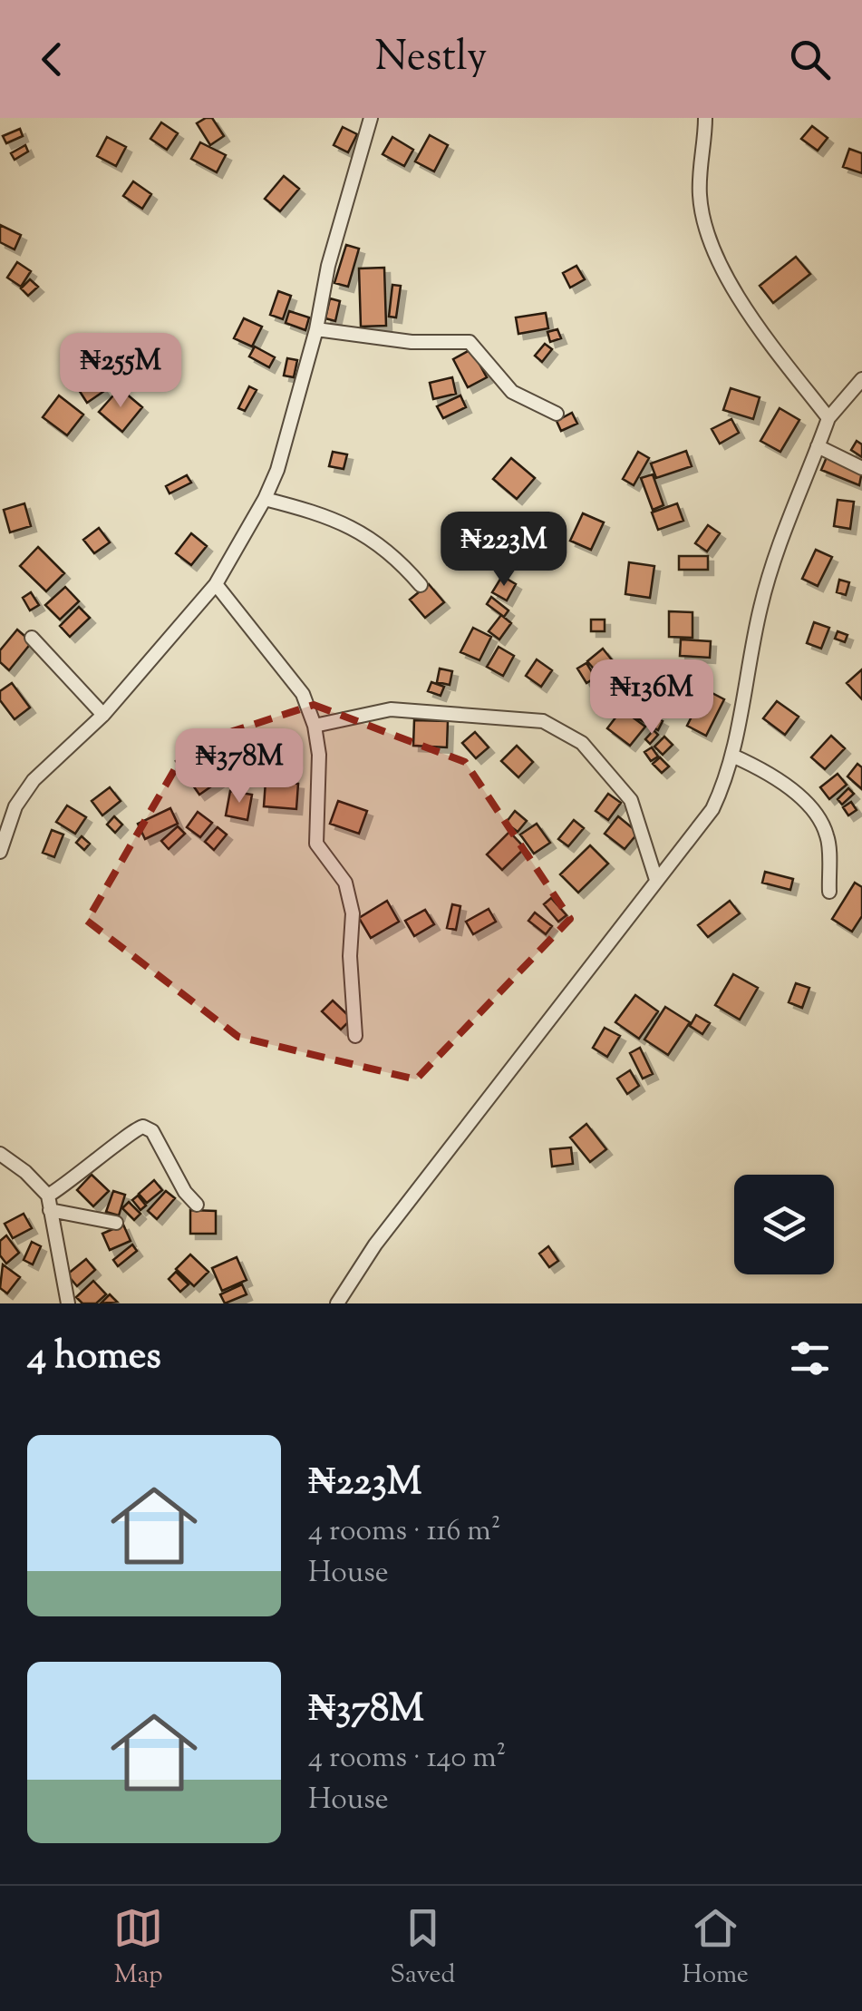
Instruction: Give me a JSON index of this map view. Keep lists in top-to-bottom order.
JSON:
{
  "page": {
    "header": "Nestly",
    "price": [
      "₦255M",
      "₦223M",
      "₦136M",
      "₦378M"
    ],
    "heading": "4 homes",
    "list": [
      {
        "name": "₦223M",
        "note": "4 rooms · 116 m² · House"
      },
      {
        "name": "₦378M",
        "note": "4 rooms · 140 m² · House"
      }
    ],
    "tabs": ["Map", "Saved", "Home"]
  }
}
